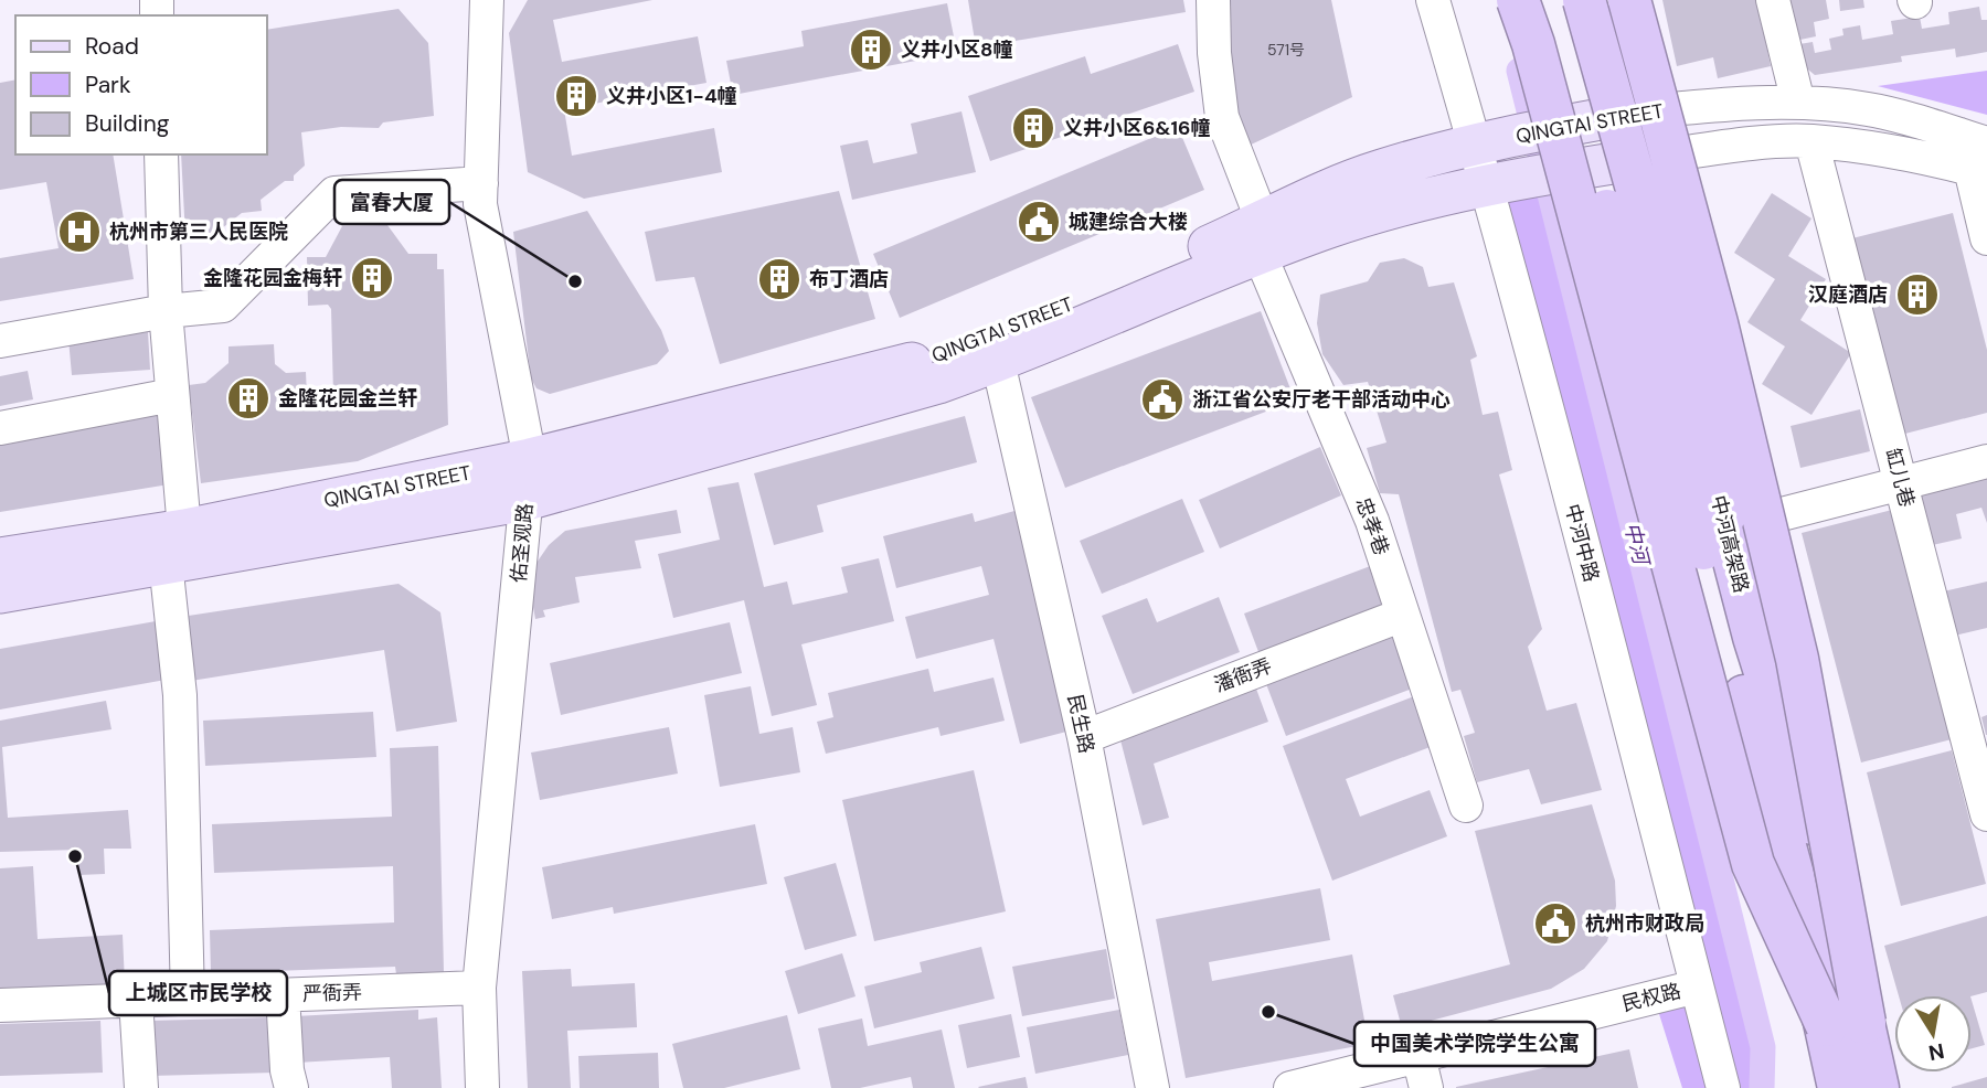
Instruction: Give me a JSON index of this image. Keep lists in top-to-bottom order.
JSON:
{
  "streets": {
    "highway": ["中河高架路"],
    "main road": ["QINGTAI STREET"],
    "street": [
      "缸儿巷",
      "忠孝巷",
      "佑圣观路",
      "中河中路",
      "潘衙弄",
      "民生路",
      "严衙弄",
      "民权路"
    ]
  },
  "crossings": [
    ["QINGTAI STREET", "缸儿巷"],
    ["QINGTAI STREET", "忠孝巷"],
    ["QINGTAI STREET", "佑圣观路"],
    ["QINGTAI STREET", "中河中路"],
    ["QINGTAI STREET", "民生路"],
    ["忠孝巷", "潘衙弄"],
    ["佑圣观路", "严衙弄"],
    ["中河中路", "民权路"],
    ["潘衙弄", "民生路"]
  ],
  "water": ["中河"],
  "places": {
    "building": [
      "义井小区8幢",
      "义井小区1-4幢",
      "义井小区6&16幢",
      "金隆花园金梅轩",
      "布丁酒店",
      "汉庭酒店",
      "金隆花园金兰轩"
    ],
    "public building": ["城建综合大楼", "浙江省公安厅老干部活动中心", "杭州市财政局"],
    "hospital": ["杭州市第三人民医院"],
    "other": ["富春大厦", "上城区市民学校", "中国美术学院学生公寓"]
  },
  "house_numbers": ["571号"],
  "legend": ["Road", "Park", "Building"],
  "north": "bottom"
}
